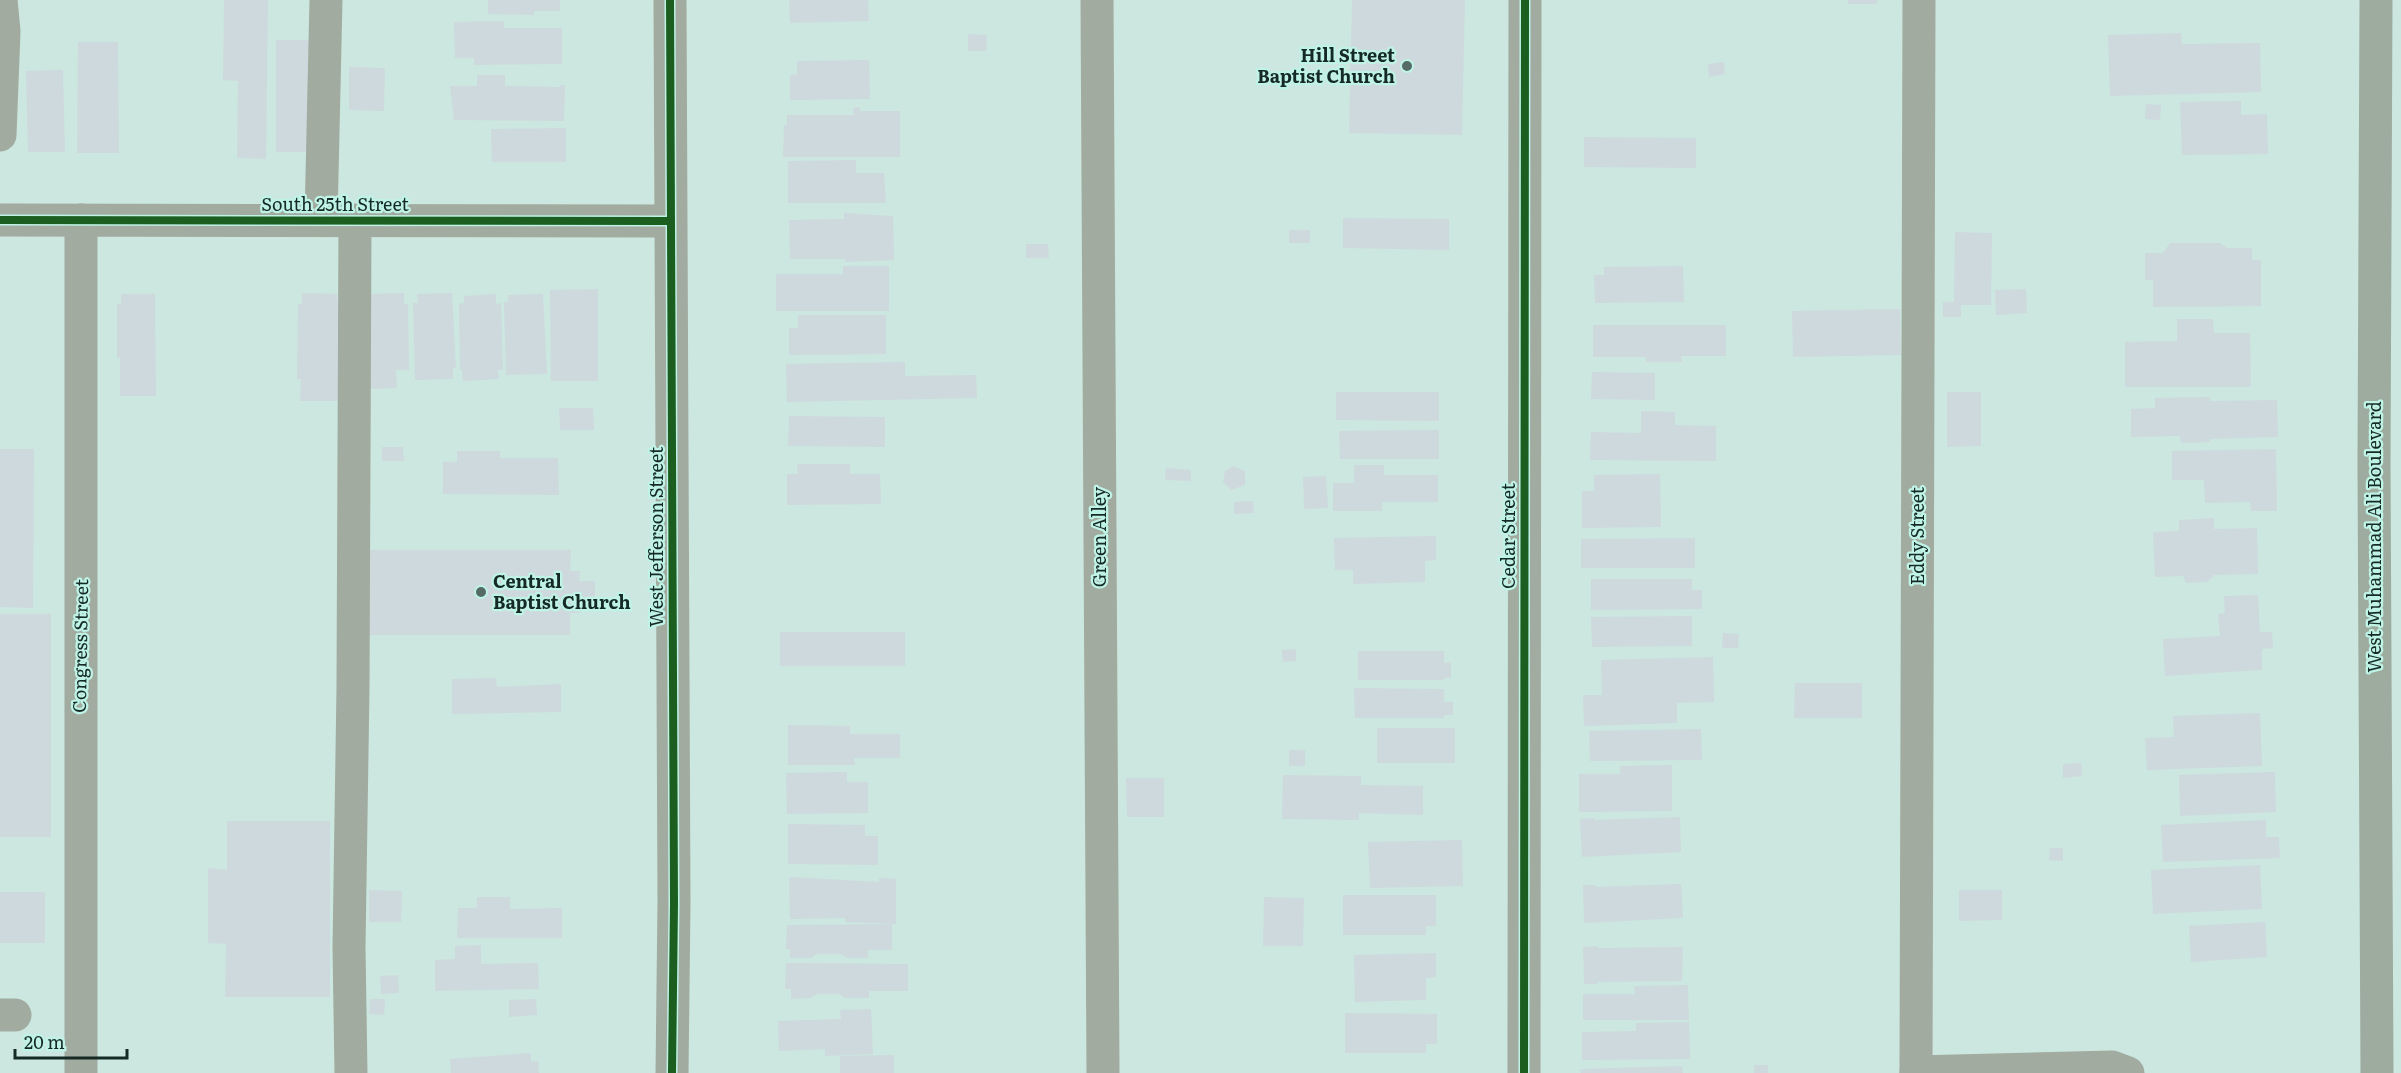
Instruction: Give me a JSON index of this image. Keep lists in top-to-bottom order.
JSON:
{
  "streets": {
    "main road": ["West Muhammad Ali Boulevard"],
    "street": [
      "South 25th Street",
      "Cedar Street",
      "Eddy Street",
      "West Jefferson Street",
      "Green Alley",
      "Congress Street"
    ]
  },
  "crossings": [
    ["South 25th Street", "West Jefferson Street"],
    ["South 25th Street", "Congress Street"]
  ],
  "places": ["Hill Street Baptist Church", "Central Baptist Church"],
  "scale_bar": "20 m"
}
